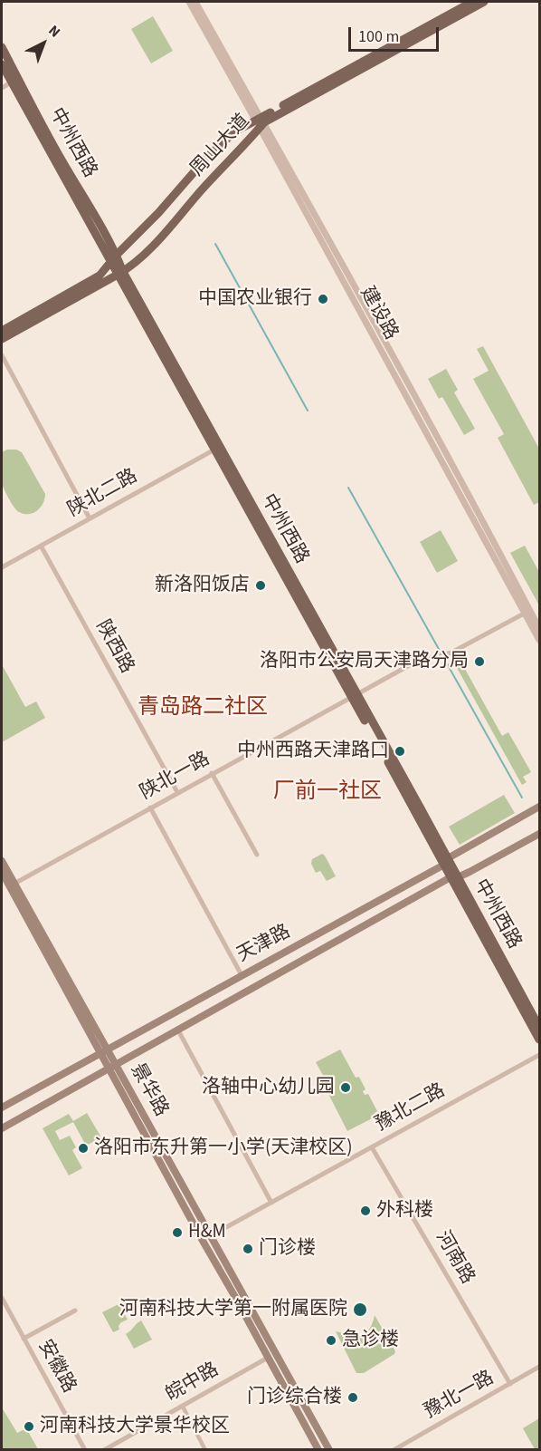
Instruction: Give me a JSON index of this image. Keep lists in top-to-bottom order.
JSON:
{
  "streets": {
    "main road": [
      "中州西路",
      "周山大道",
      "天津路",
      "景华路"
    ],
    "street": [
      "建设路",
      "陕北二路",
      "陕西路",
      "陕北一路",
      "豫北二路",
      "河南路",
      "安徽路",
      "皖中路",
      "豫北一路"
    ]
  },
  "crossings": [
    ["中州西路", "周山大道"],
    ["中州西路", "陕北二路"],
    ["中州西路", "陕北一路"],
    ["中州西路", "天津路"],
    ["周山大道", "建设路"],
    ["建设路", "陕北一路"],
    ["陕北二路", "陕西路"],
    ["陕西路", "陕北一路"],
    ["陕北一路", "景华路"],
    ["天津路", "景华路"],
    ["景华路", "豫北二路"],
    ["景华路", "皖中路"],
    ["豫北二路", "河南路"],
    ["河南路", "豫北一路"]
  ],
  "districts": ["青岛路二社区", "厂前一社区"],
  "places": [
    "中国农业银行",
    "新洛阳饭店",
    "洛阳市公安局天津路分局",
    "中州西路天津路口",
    "洛轴中心幼儿园",
    "洛阳市东升第一小学(天津校区)",
    "外科楼",
    "H&M",
    "门诊楼",
    "河南科技大学第一附属医院",
    "急诊楼",
    "门诊综合楼",
    "河南科技大学景华校区"
  ],
  "scale_bar": "100 m",
  "north": "top right"
}
